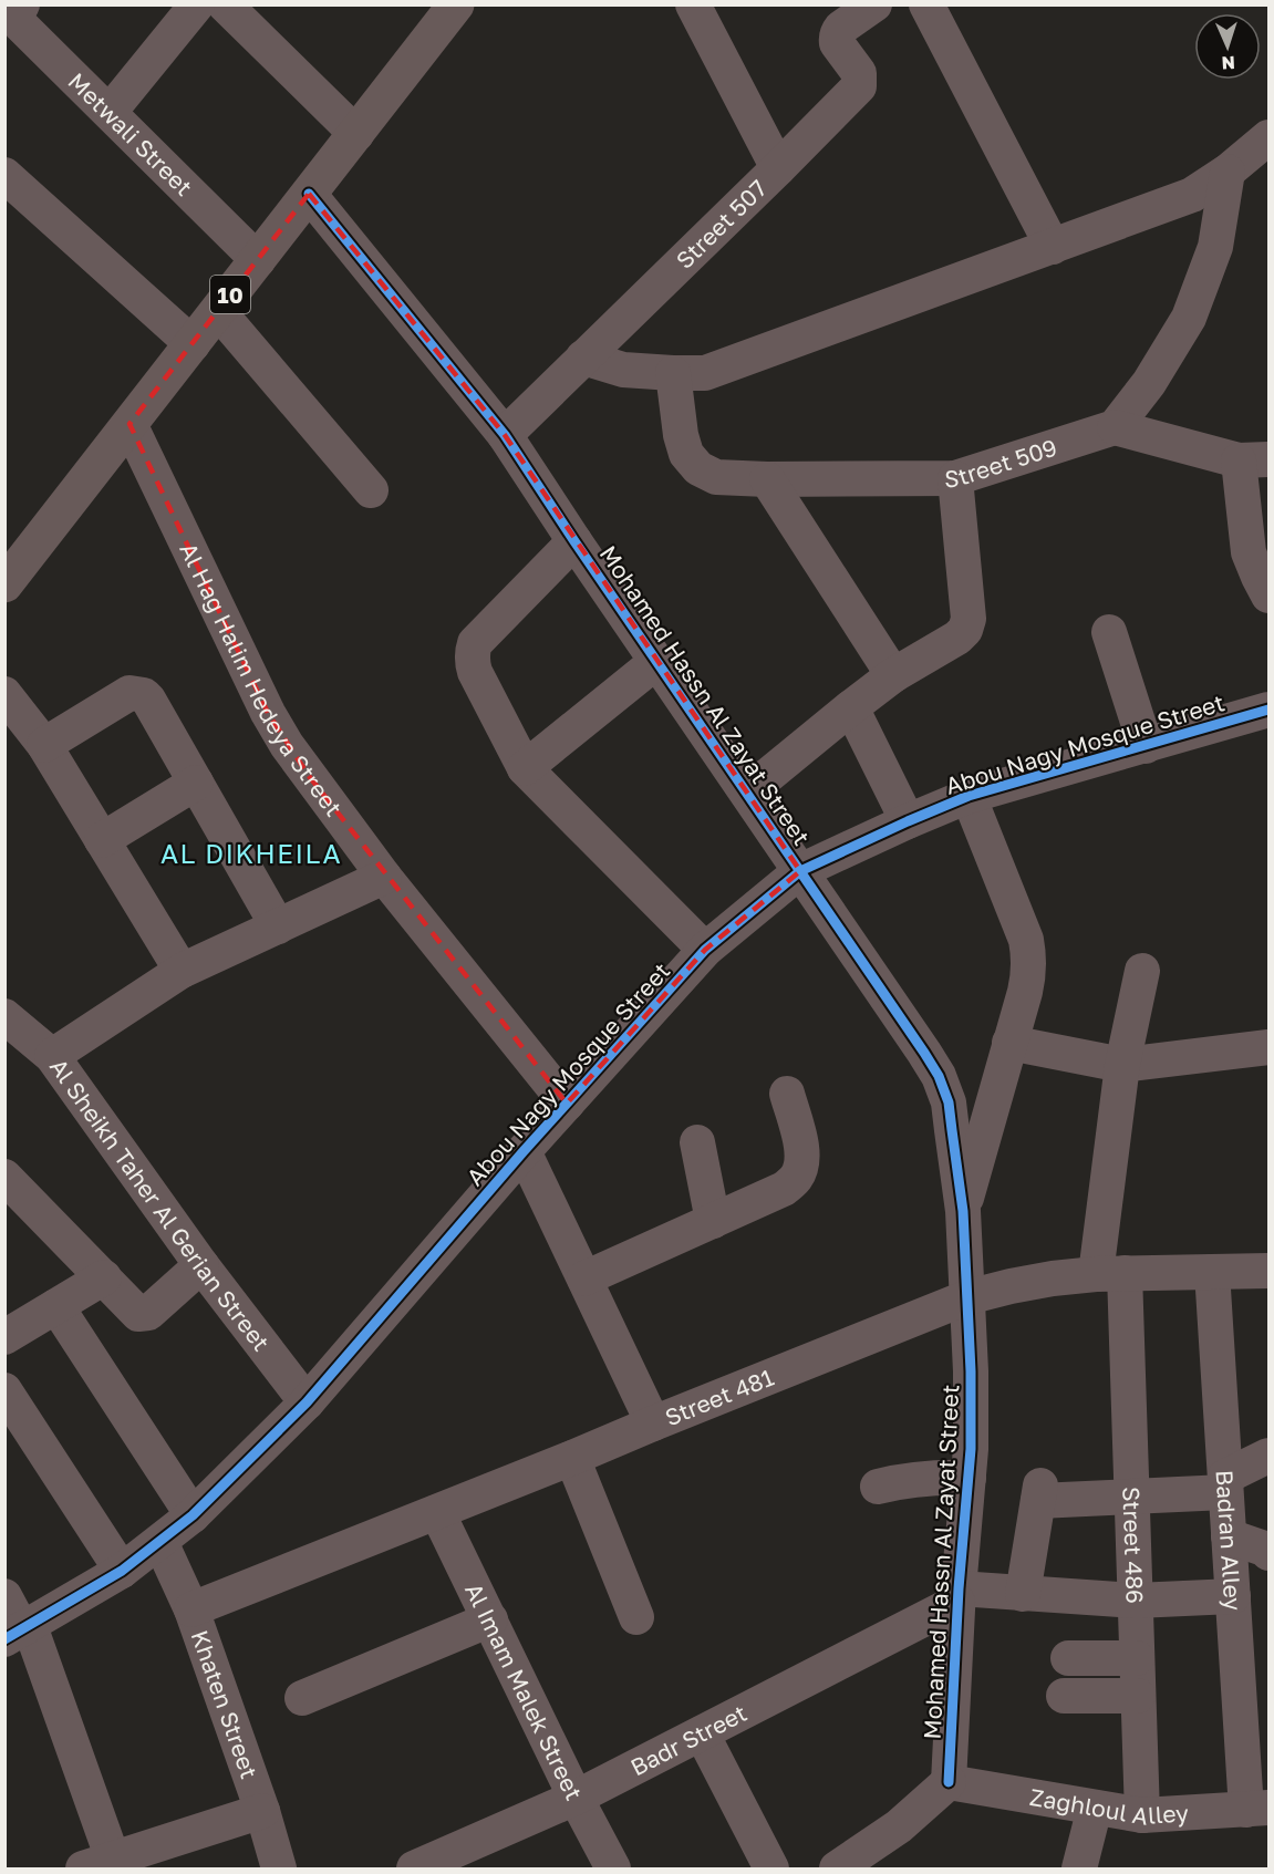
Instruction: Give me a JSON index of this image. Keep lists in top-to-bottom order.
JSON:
{
  "streets": {
    "main road": ["10"],
    "street": [
      "Metwali Street",
      "Street 507",
      "Street 509",
      "Al Hag Halim Hedeya Street",
      "Mohamed Hassn Al Zayat Street",
      "Abou Nagy Mosque Street",
      "Al Sheikh Taher Al Gerian Street",
      "Street 481",
      "Badran Alley",
      "Street 486",
      "Al Imam Malek Street",
      "Khaten Street",
      "Badr Street",
      "Zaghloul Alley"
    ]
  },
  "crossings": [
    ["Metwali Street", "10"],
    ["Street 507", "Mohamed Hassn Al Zayat Street"],
    ["10", "Al Hag Halim Hedeya Street"],
    ["10", "Mohamed Hassn Al Zayat Street"],
    ["Al Hag Halim Hedeya Street", "Abou Nagy Mosque Street"],
    ["Mohamed Hassn Al Zayat Street", "Abou Nagy Mosque Street"],
    ["Mohamed Hassn Al Zayat Street", "Street 481"],
    ["Mohamed Hassn Al Zayat Street", "Badr Street"],
    ["Mohamed Hassn Al Zayat Street", "Zaghloul Alley"],
    ["Abou Nagy Mosque Street", "Al Sheikh Taher Al Gerian Street"],
    ["Abou Nagy Mosque Street", "Khaten Street"],
    ["Street 481", "Badran Alley"],
    ["Street 481", "Street 486"],
    ["Street 481", "Al Imam Malek Street"],
    ["Street 481", "Khaten Street"],
    ["Badran Alley", "Zaghloul Alley"],
    ["Street 486", "Zaghloul Alley"],
    ["Al Imam Malek Street", "Badr Street"]
  ],
  "districts": ["AL DIKHEILA"],
  "north": "bottom"
}
